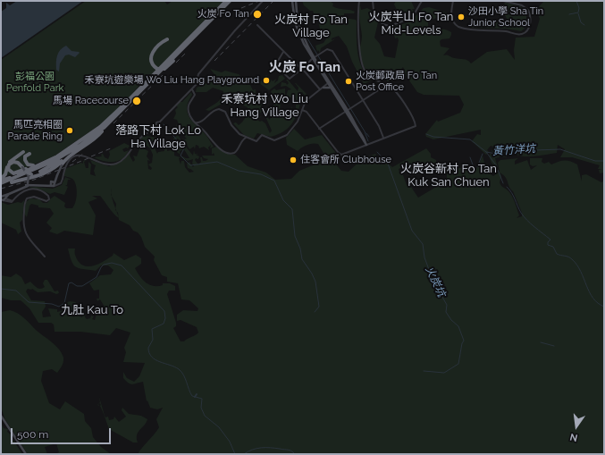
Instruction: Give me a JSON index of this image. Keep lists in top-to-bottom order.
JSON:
{
  "districts": [
    "火炭半山 Fo Tan Mid-Levels",
    "火炭村 Fo Tan Village",
    "火炭 Fo Tan",
    "禾寮坑村 Wo Liu Hang Village",
    "落路下村 Lok Lo Ha Village",
    "火炭谷新村 Fo Tan Kuk San Chuen",
    "九肚 Kau To"
  ],
  "water": ["黃竹洋坑", "火炭坑"],
  "parks": ["彭福公園 Penfold Park"],
  "places": [
    "火炭 Fo Tan",
    "沙田小學 Sha Tin Junior School",
    "禾寮坑遊樂場 Wo Liu Hang Playground",
    "火炭郵政局 Fo Tan Post Office",
    "馬場 Racecourse",
    "馬匹亮相圈 Parade Ring",
    "住客會所 Clubhouse"
  ],
  "scale_bar": "500 m",
  "north": "bottom"
}
